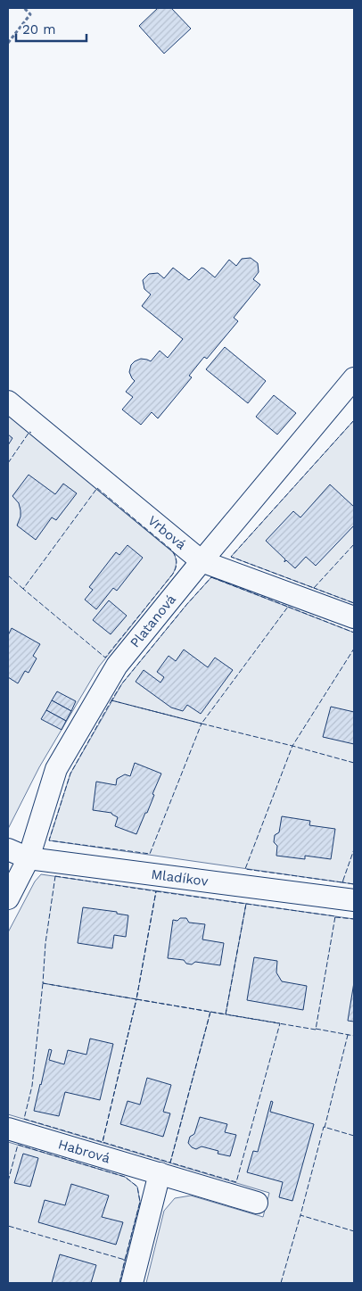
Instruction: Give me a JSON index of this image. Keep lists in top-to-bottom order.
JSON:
{
  "streets": {
    "street": [
      "Vrbová",
      "Platanová",
      "Mladíkov",
      "Habrová"
    ]
  },
  "crossings": [
    ["Vrbová", "Platanová"],
    ["Platanová", "Mladíkov"]
  ],
  "scale_bar": "20 m"
}
